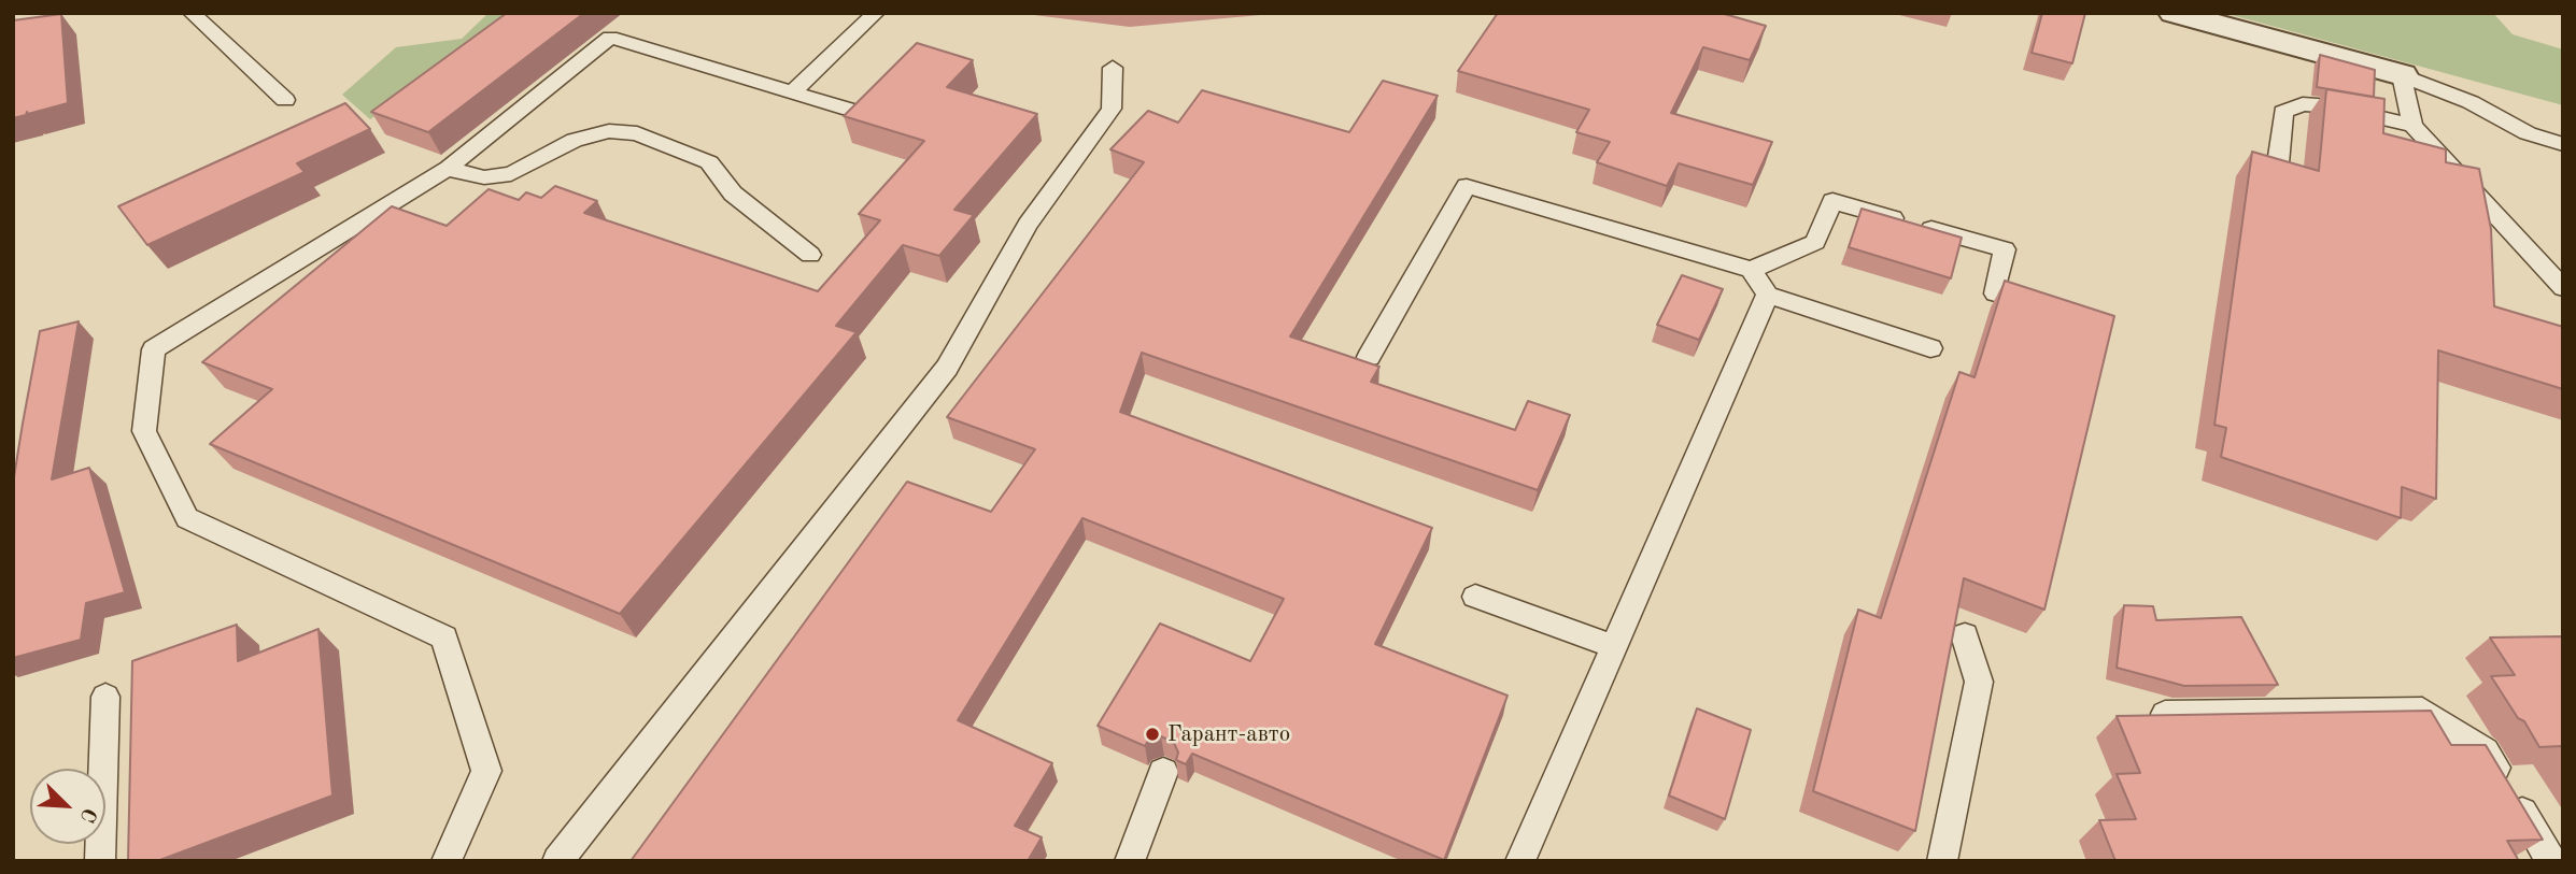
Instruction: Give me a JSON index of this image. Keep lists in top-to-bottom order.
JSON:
{
  "places": ["Гарант-авто"],
  "north": "bottom right"
}
